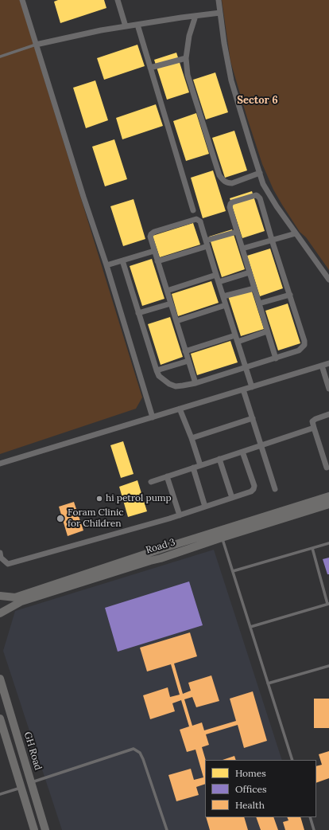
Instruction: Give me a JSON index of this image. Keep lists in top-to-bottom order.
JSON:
{
  "streets": {
    "street": ["Road 3", "GH Road"]
  },
  "districts": ["Sector 6"],
  "places": ["hi petrol pump", "Foram Clinic for Children"],
  "legend": ["Homes", "Offices", "Health"]
}
